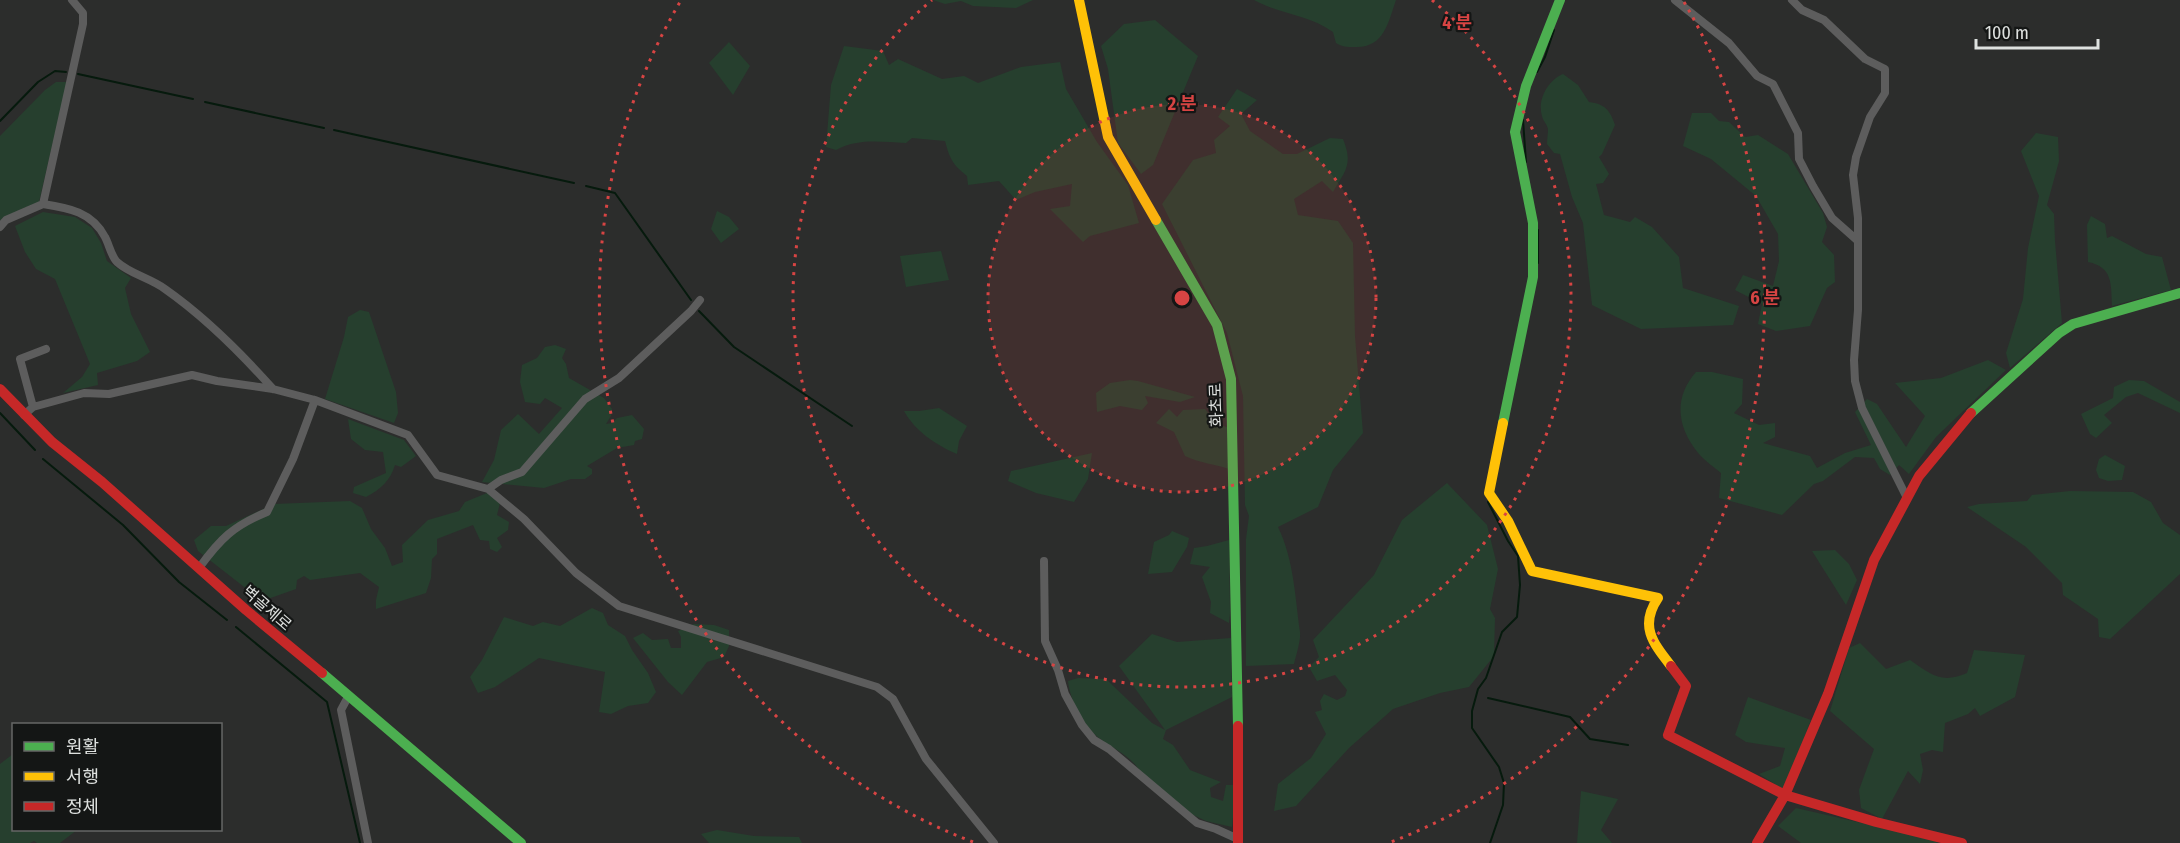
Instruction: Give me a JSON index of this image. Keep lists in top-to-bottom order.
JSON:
{
  "streets": {
    "street": ["화초로", "벽골제로"]
  },
  "legend": ["원활", "서행", "정체"],
  "scale_bar": "100 m",
  "rings": ["4 분", "2 분", "6 분"]
}
